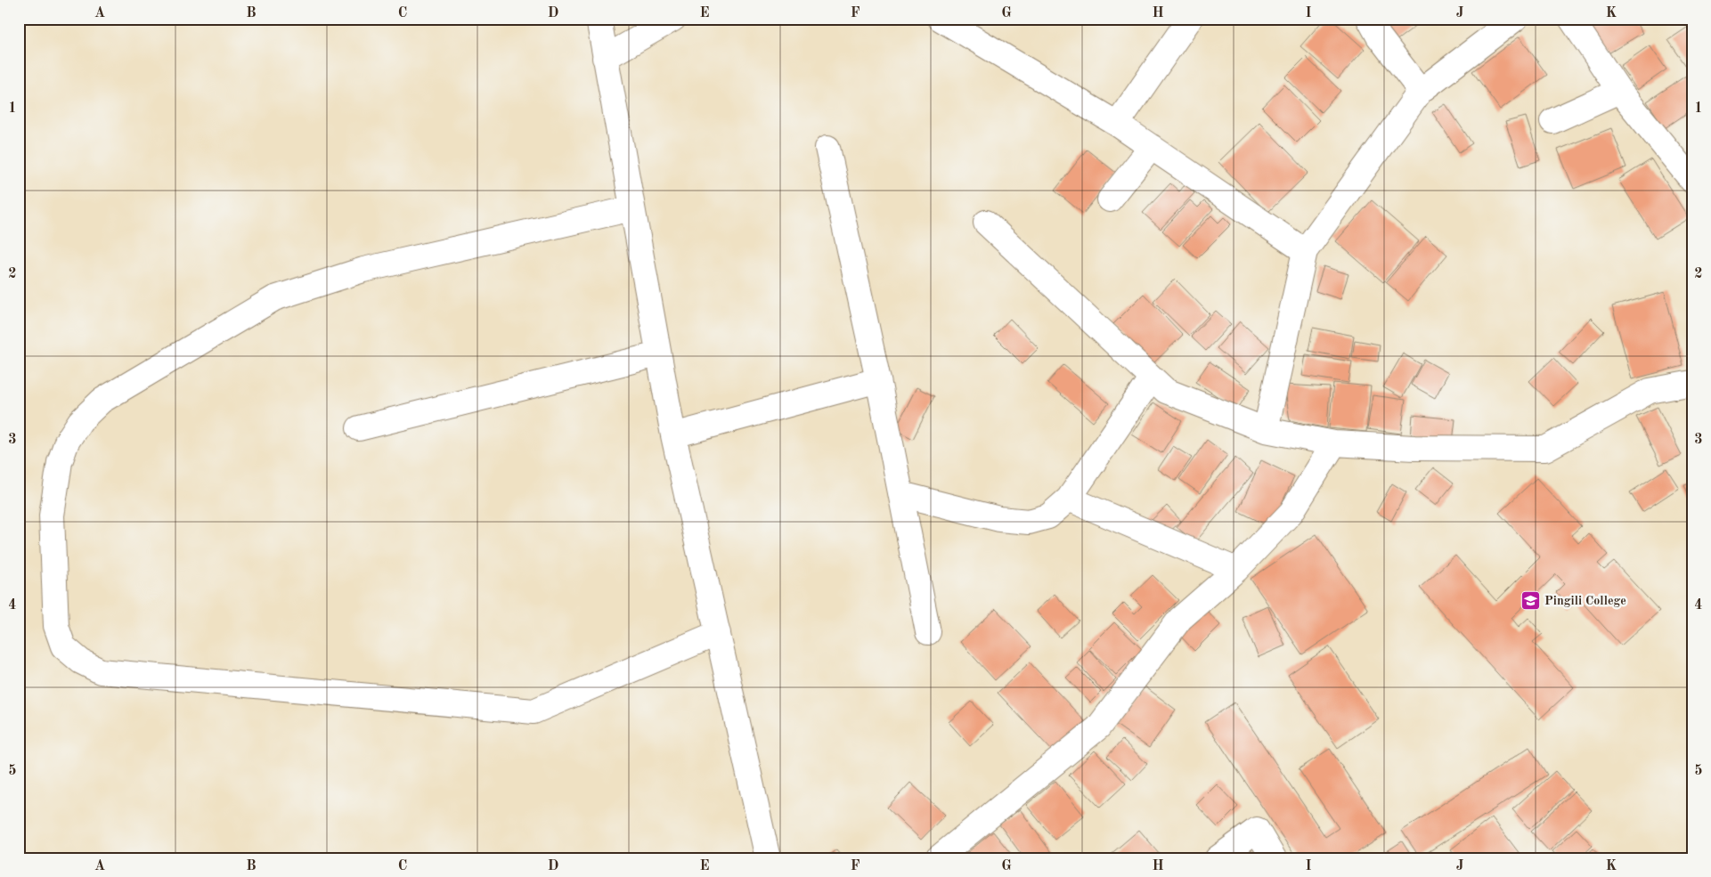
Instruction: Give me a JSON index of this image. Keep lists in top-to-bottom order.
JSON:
{
  "places": {
    "school or university": ["Pingili College"]
  },
  "grid": {
    "columns": [
      "A",
      "B",
      "C",
      "D",
      "E",
      "F",
      "G",
      "H",
      "I",
      "J",
      "K"
    ],
    "rows": [
      "1",
      "2",
      "3",
      "4",
      "5"
    ]
  }
}
